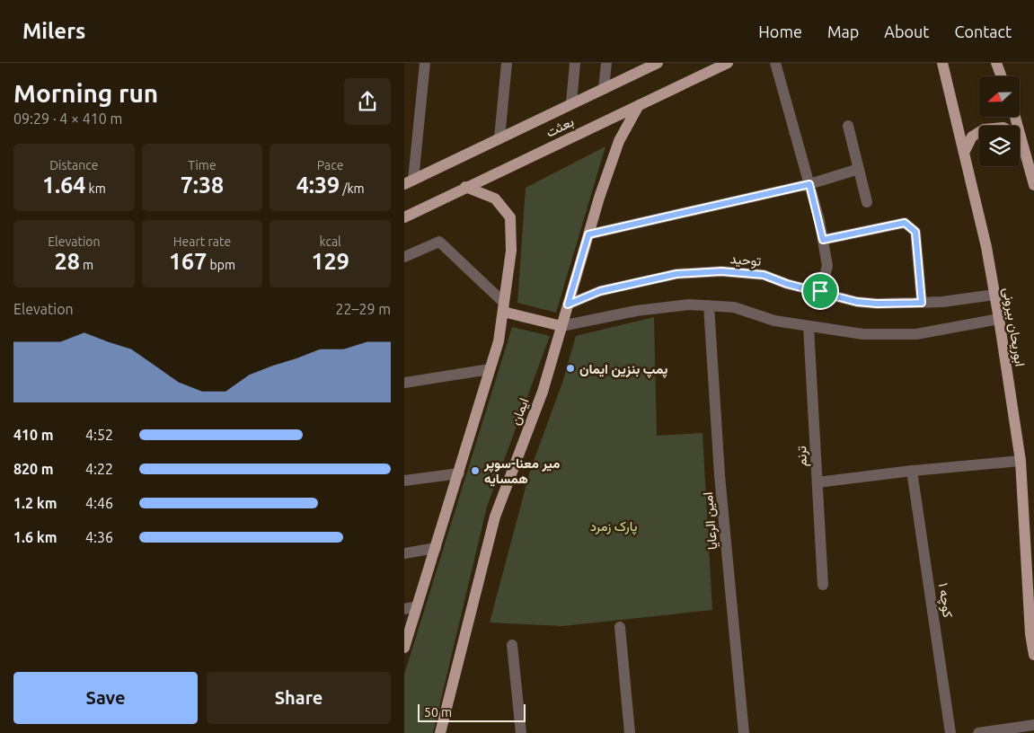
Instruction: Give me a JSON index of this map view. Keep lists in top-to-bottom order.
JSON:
{
  "streets": {
    "main road": ["بعثت", "ابوریحان بیرونی", "ایمان"],
    "street": [
      "توحید",
      "ترنم",
      "امین الرعایا",
      "کوچه ۱"
    ]
  },
  "crossings": [
    ["بعثت", "ایمان"],
    ["توحید", "ابوریحان بیرونی"],
    ["توحید", "ایمان"]
  ],
  "parks": ["پارک زمرد"],
  "places": ["پمپ بنزین ایمان", "میر معنا-سوپر همسایه"],
  "scale_bar": "50 m",
  "north": "left",
  "page": {
    "header": "Milers",
    "nav": [
      "Home",
      "Map",
      "About",
      "Contact"
    ],
    "heading": ["Morning run", "09:29 · 4 × 410 m"],
    "stats": [
      ["Distance", "1.64 km"],
      ["Time", "7:38"],
      ["Pace", "4:39 /km"],
      ["Elevation", "28 m"],
      ["Heart rate", "167 bpm"],
      ["kcal", "129"]
    ],
    "chart": ["Elevation", "22–29 m"],
    "list": [
      {
        "name": "410 m",
        "note": "4:52"
      },
      {
        "name": "820 m",
        "note": "4:22"
      },
      {
        "name": "1.2 km",
        "note": "4:46"
      },
      {
        "name": "1.6 km",
        "note": "4:36"
      }
    ],
    "buttons": ["Save", "Share"],
    "scale": "50 m"
  }
}
